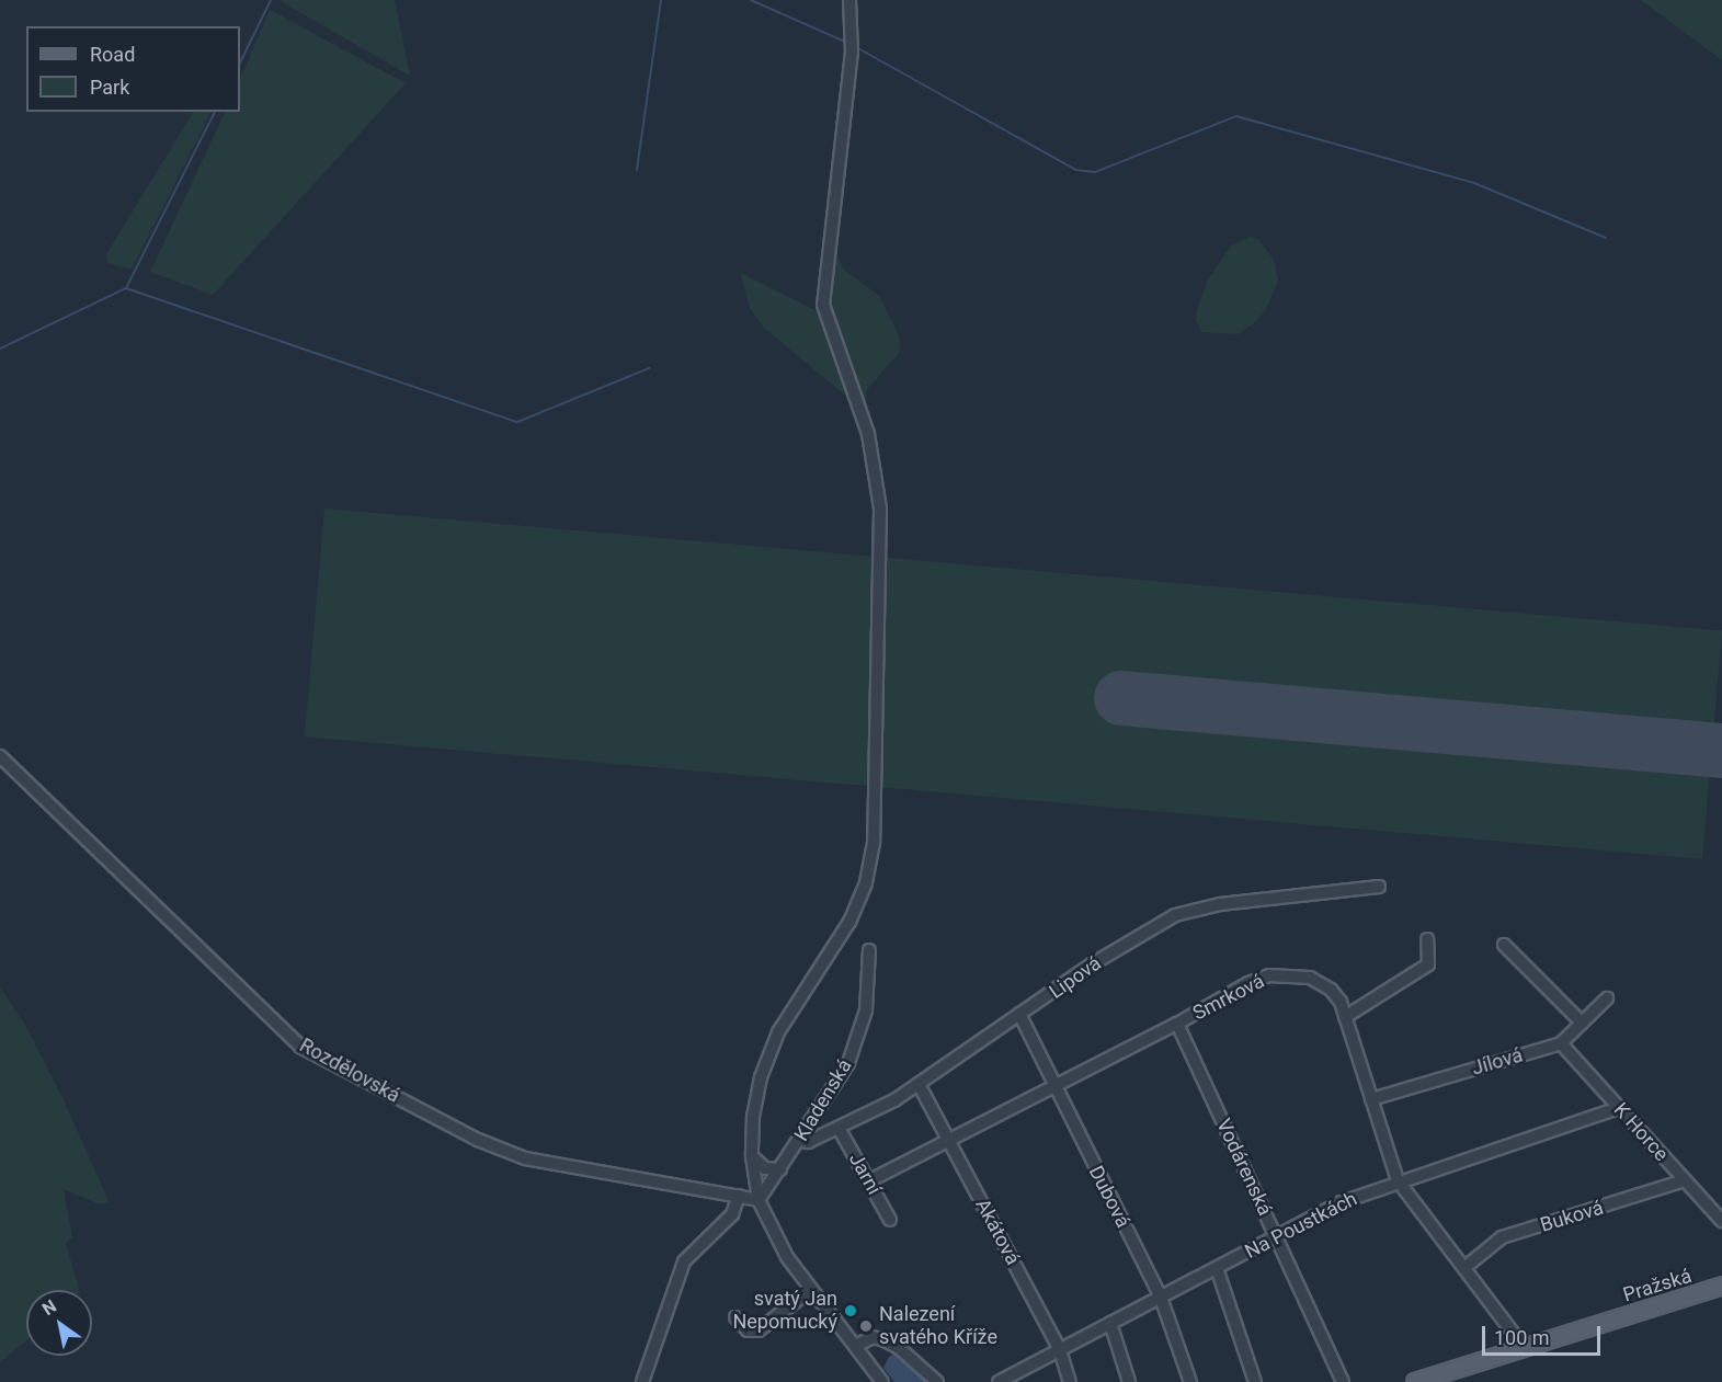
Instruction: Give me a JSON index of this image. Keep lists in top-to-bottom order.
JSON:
{
  "streets": {
    "main road": ["Pražská"],
    "street": [
      "Lipová",
      "Smrková",
      "Jílová",
      "Rozdělovská",
      "Kladenská",
      "K Horce",
      "Vodárenská",
      "Jarní",
      "Dubová",
      "Buková",
      "Na Poustkách",
      "Akátová"
    ]
  },
  "crossings": [
    ["Lipová", "Kladenská"],
    ["Lipová", "Jarní"],
    ["Lipová", "Dubová"],
    ["Lipová", "Akátová"],
    ["Smrková", "Jílová"],
    ["Smrková", "Vodárenská"],
    ["Smrková", "Jarní"],
    ["Smrková", "Dubová"],
    ["Smrková", "Buková"],
    ["Smrková", "Na Poustkách"],
    ["Smrková", "Akátová"],
    ["Smrková", "Pražská"],
    ["Jílová", "K Horce"],
    ["Rozdělovská", "Kladenská"],
    ["K Horce", "Buková"],
    ["K Horce", "Na Poustkách"],
    ["Vodárenská", "Na Poustkách"],
    ["Dubová", "Na Poustkách"],
    ["Na Poustkách", "Akátová"]
  ],
  "places": ["svatý Jan Nepomucký", "Nalezení svatého Kříže"],
  "legend": ["Road", "Park"],
  "scale_bar": "100 m",
  "north": "top left"
}
